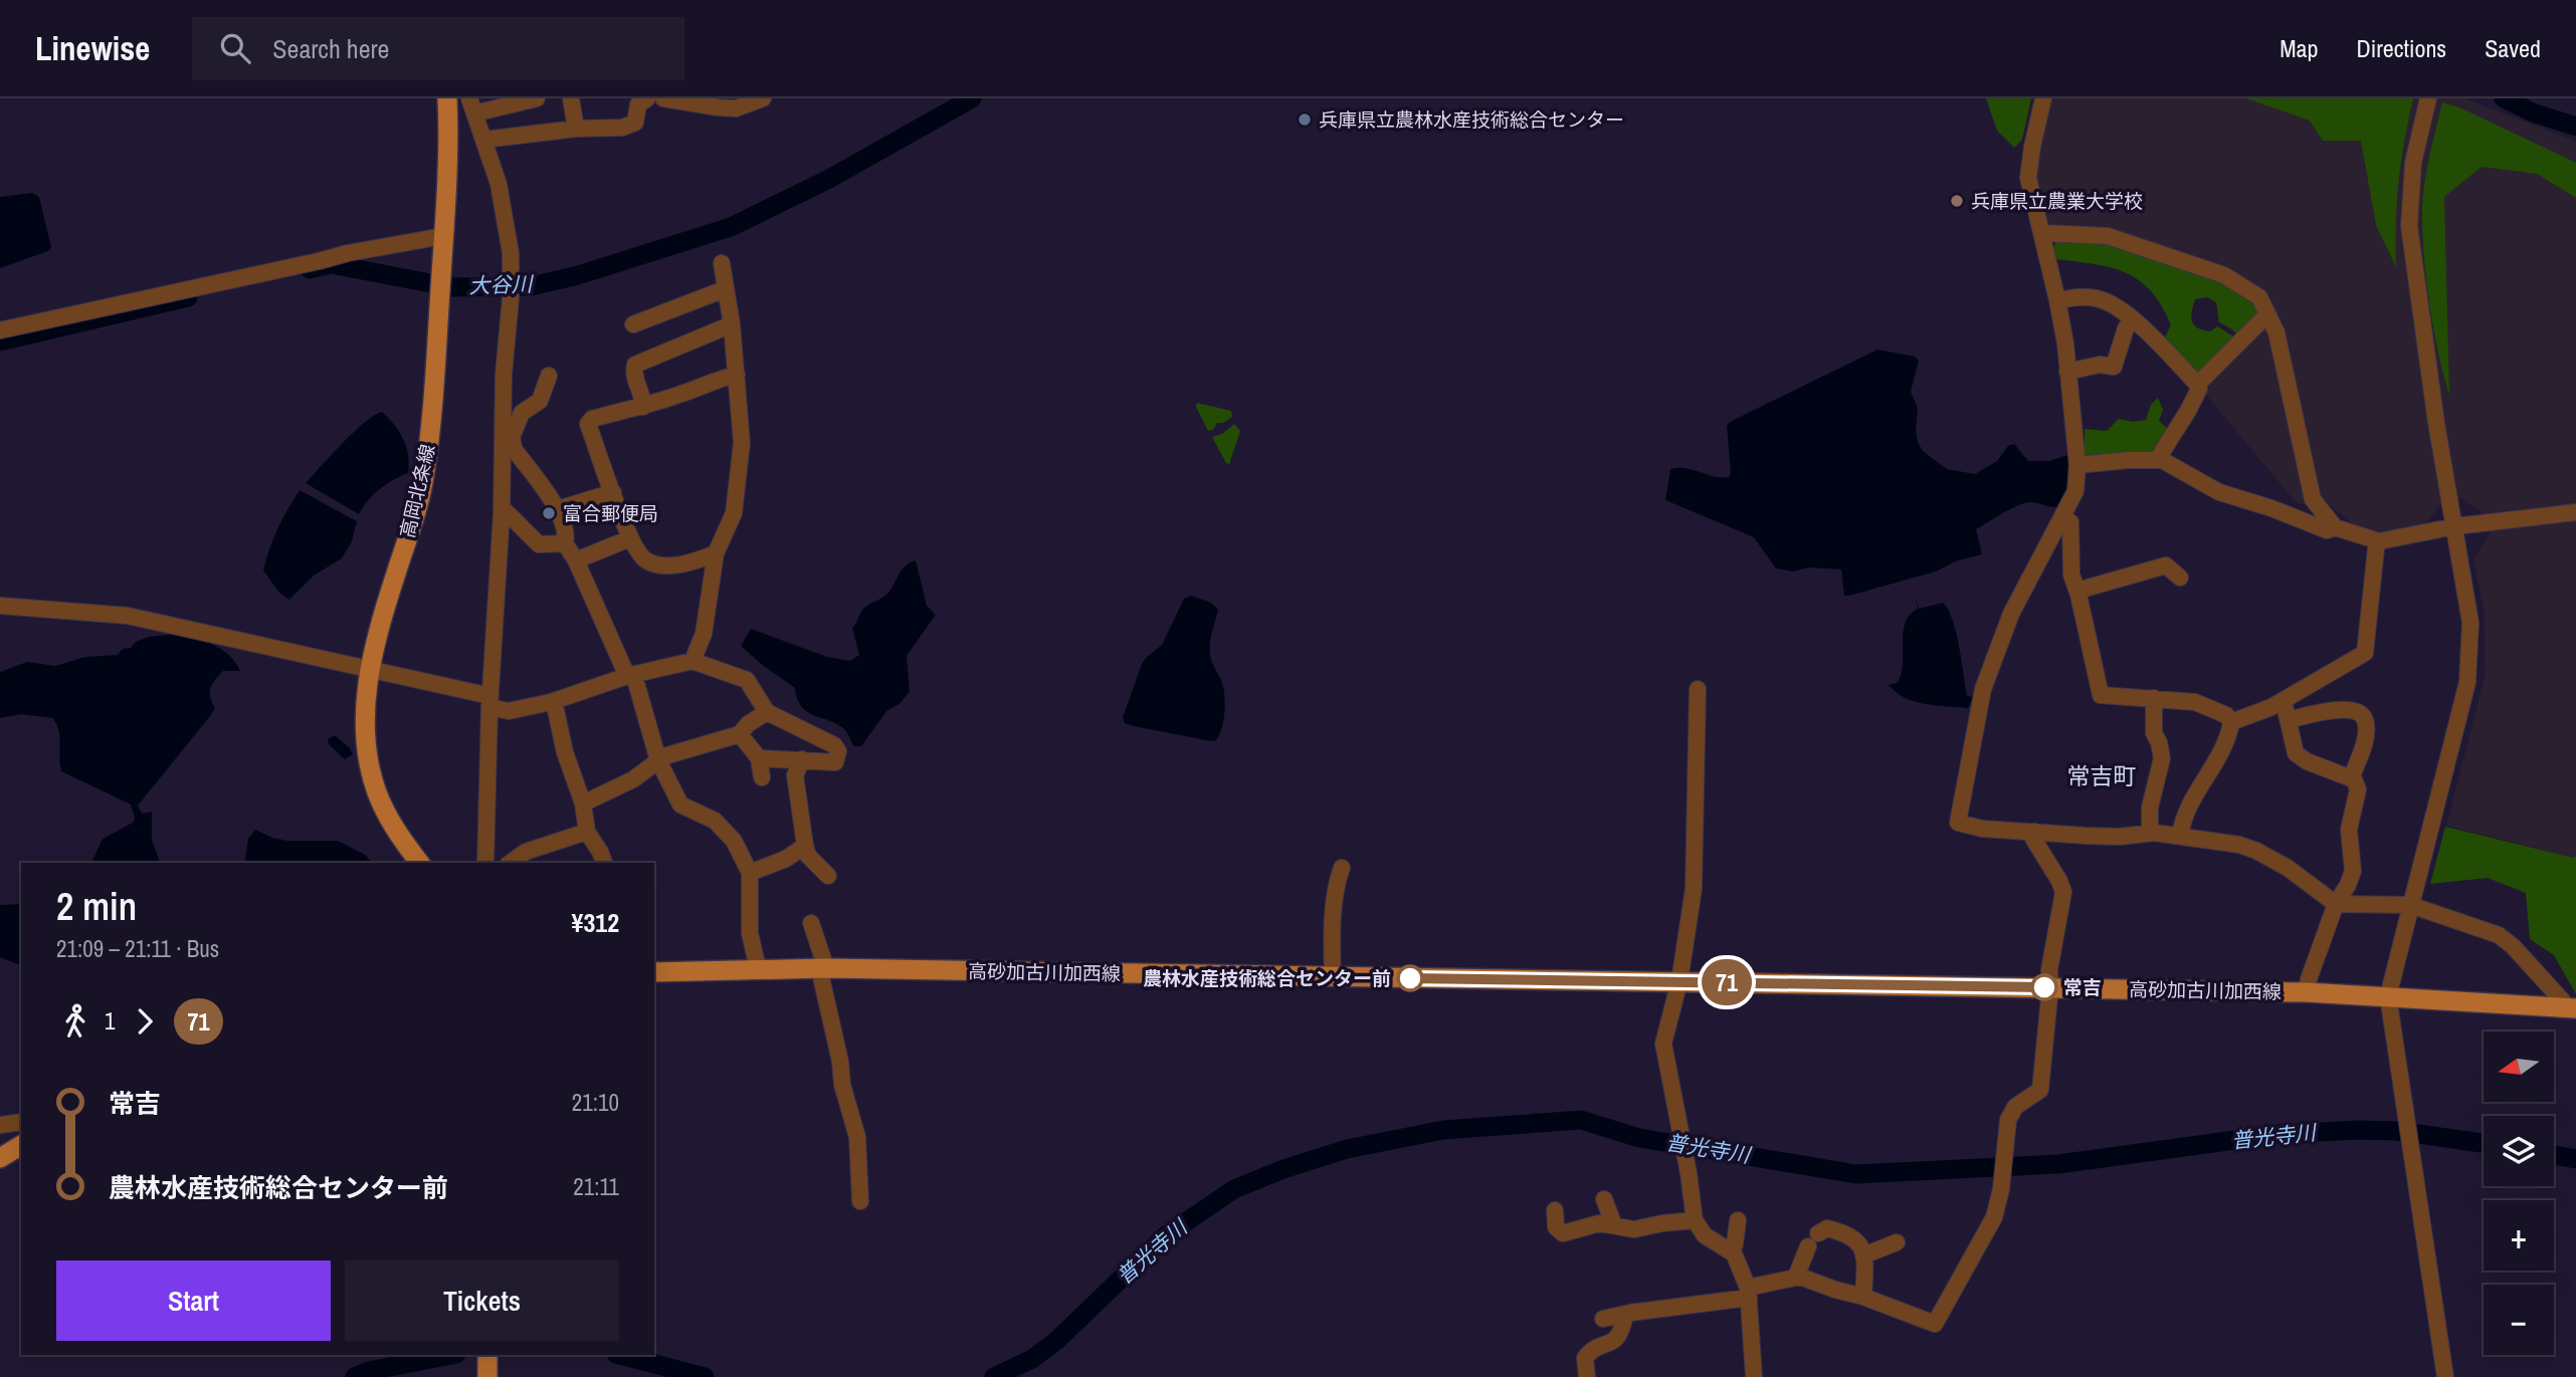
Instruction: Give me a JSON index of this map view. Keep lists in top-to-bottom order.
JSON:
{
  "streets": {
    "main road": ["高岡北条線", "高砂加古川加西線"]
  },
  "districts": ["常吉町"],
  "water": ["大谷川", "普光寺川"],
  "places": [
    "兵庫県立農林水産技術総合センター",
    "兵庫県立農業大学校",
    "富合郵便局",
    "農林水産技術総合センター前",
    "常吉"
  ],
  "lines": ["bus line 71"],
  "north": "left",
  "page": {
    "header": "Linewise",
    "search": "Search here",
    "nav": ["Map", "Directions", "Saved"],
    "on_map": "71",
    "heading": ["2 min", "21:09 – 21:11 · Bus", "¥312"],
    "legs": ["1", "71"],
    "map_buttons": ["+", "−"],
    "list": [
      {
        "name": "常吉",
        "value": "21:10"
      },
      {
        "name": "農林水産技術総合センター前",
        "value": "21:11"
      }
    ],
    "buttons": ["Start", "Tickets"]
  }
}
